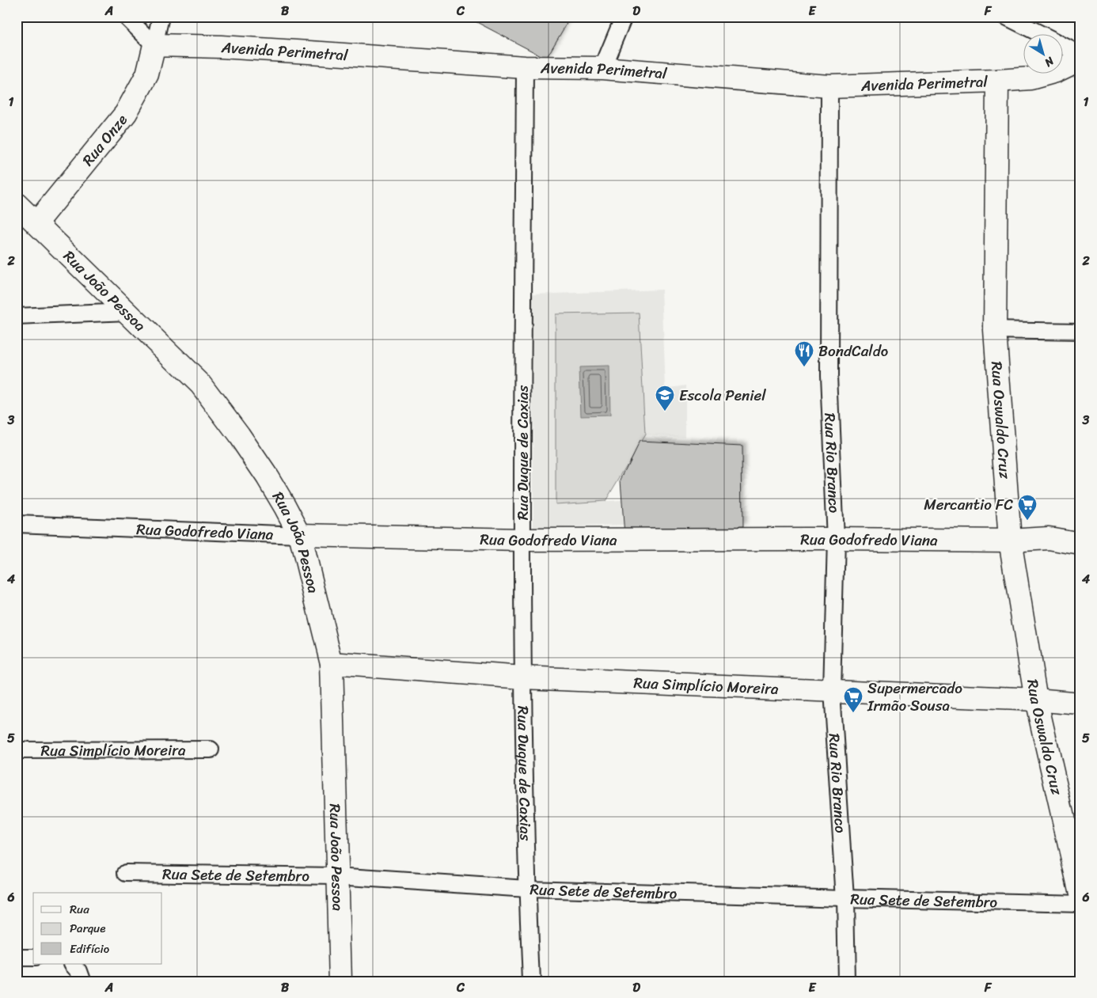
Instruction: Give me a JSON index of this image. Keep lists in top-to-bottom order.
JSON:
{
  "streets": {
    "street": [
      "Avenida Perimetral",
      "Rua Onze",
      "Rua João Pessoa",
      "Rua Oswaldo Cruz",
      "Rua Duque de Caxias",
      "Rua Rio Branco",
      "Rua Godofredo Viana",
      "Rua Simplício Moreira",
      "Rua Sete de Setembro"
    ]
  },
  "crossings": [
    ["Avenida Perimetral", "Rua Onze"],
    ["Avenida Perimetral", "Rua Oswaldo Cruz"],
    ["Avenida Perimetral", "Rua Duque de Caxias"],
    ["Avenida Perimetral", "Rua Rio Branco"],
    ["Rua Onze", "Rua João Pessoa"],
    ["Rua João Pessoa", "Rua Godofredo Viana"],
    ["Rua João Pessoa", "Rua Simplício Moreira"],
    ["Rua João Pessoa", "Rua Sete de Setembro"],
    ["Rua Oswaldo Cruz", "Rua Godofredo Viana"],
    ["Rua Oswaldo Cruz", "Rua Simplício Moreira"],
    ["Rua Duque de Caxias", "Rua Godofredo Viana"],
    ["Rua Duque de Caxias", "Rua Simplício Moreira"],
    ["Rua Duque de Caxias", "Rua Sete de Setembro"],
    ["Rua Rio Branco", "Rua Godofredo Viana"],
    ["Rua Rio Branco", "Rua Simplício Moreira"],
    ["Rua Rio Branco", "Rua Sete de Setembro"]
  ],
  "places": {
    "restaurant": ["BondCaldo"],
    "school or university": ["Escola Peniel"],
    "supermarket": ["Mercantio FC", "Supermercado Irmão Sousa"]
  },
  "legend": ["Rua", "Parque", "Edifício"],
  "north": "bottom right",
  "grid": {
    "columns": [
      "A",
      "B",
      "C",
      "D",
      "E",
      "F"
    ],
    "rows": [
      "1",
      "2",
      "3",
      "4",
      "5",
      "6"
    ]
  }
}
